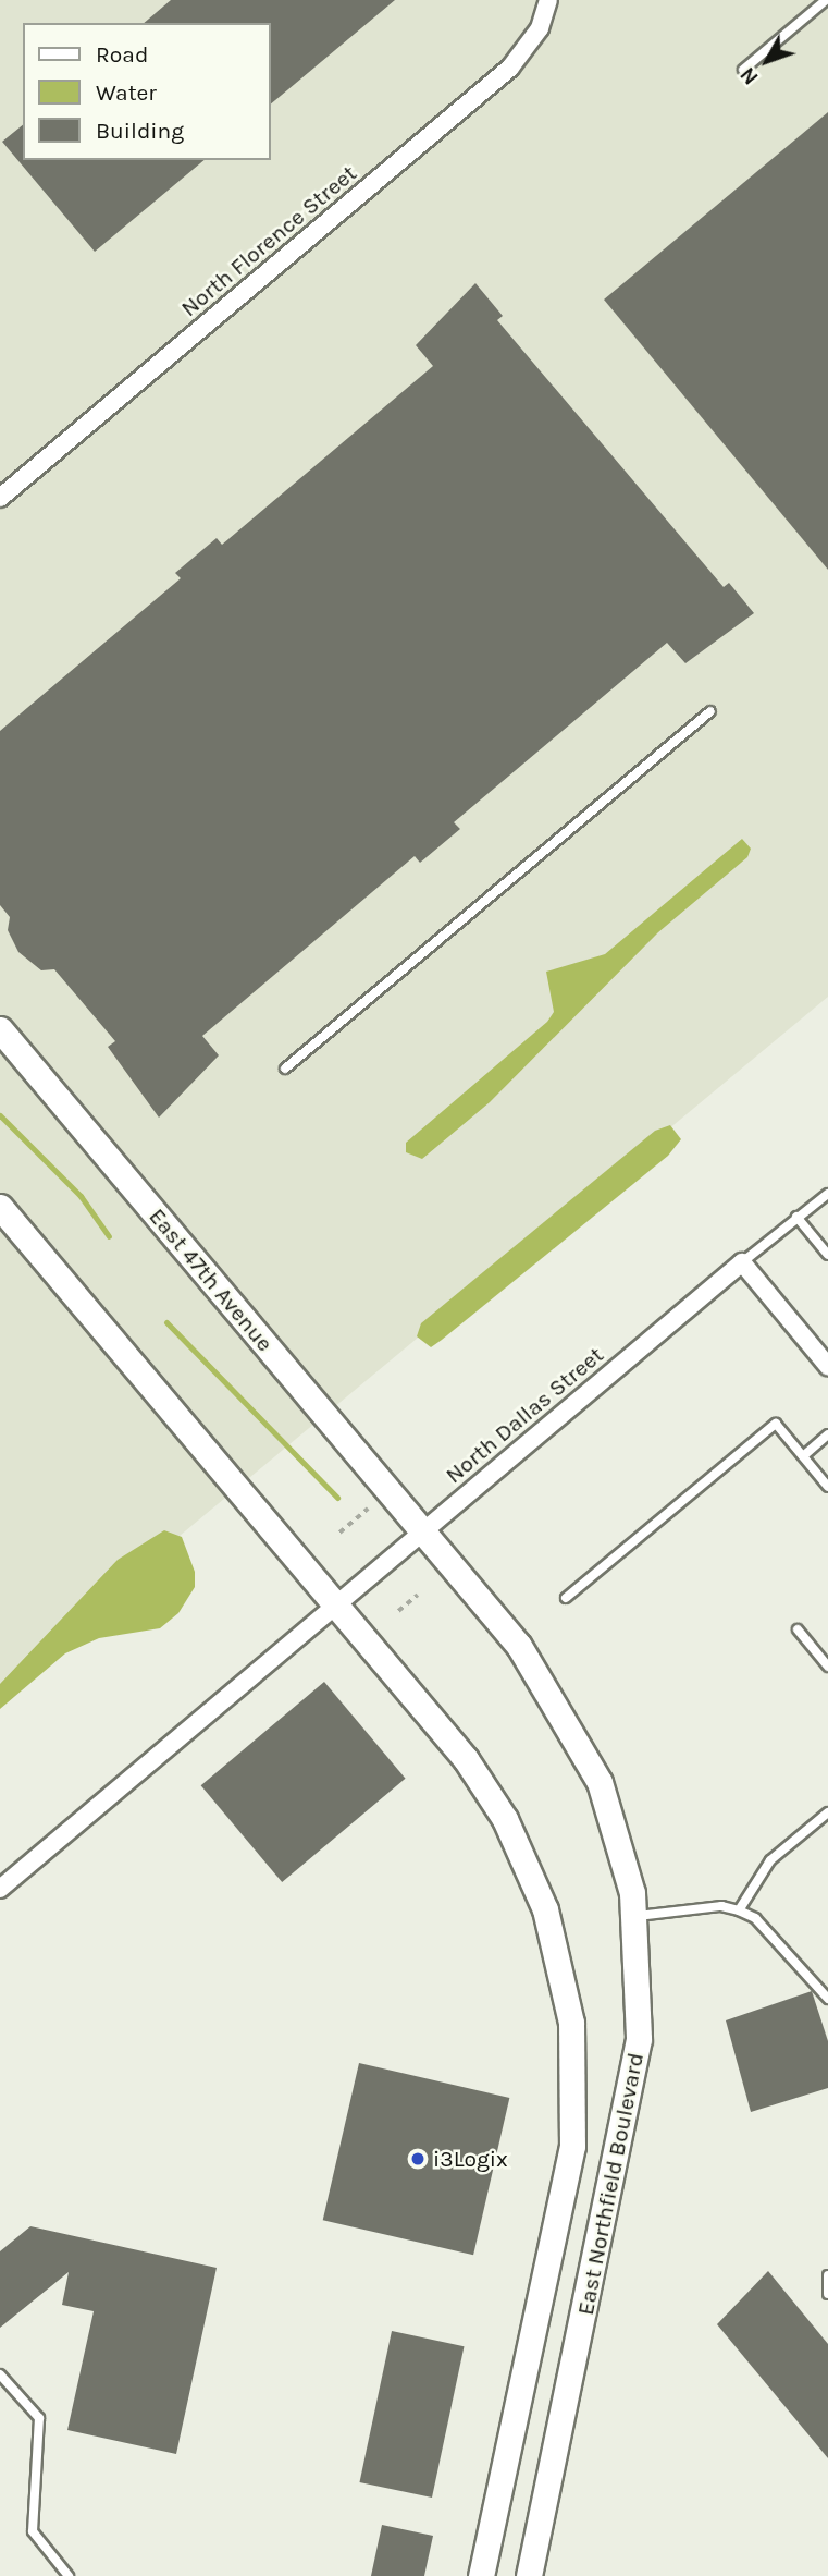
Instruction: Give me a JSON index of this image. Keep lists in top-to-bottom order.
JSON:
{
  "streets": {
    "main road": ["East 47th Avenue", "East Northfield Boulevard"],
    "street": ["North Florence Street", "North Dallas Street"]
  },
  "crossings": [
    ["East 47th Avenue", "North Dallas Street"],
    ["East 47th Avenue", "East Northfield Boulevard"],
    ["North Dallas Street", "East Northfield Boulevard"]
  ],
  "places": ["i3Logix"],
  "legend": ["Road", "Water", "Building"],
  "north": "bottom left"
}
